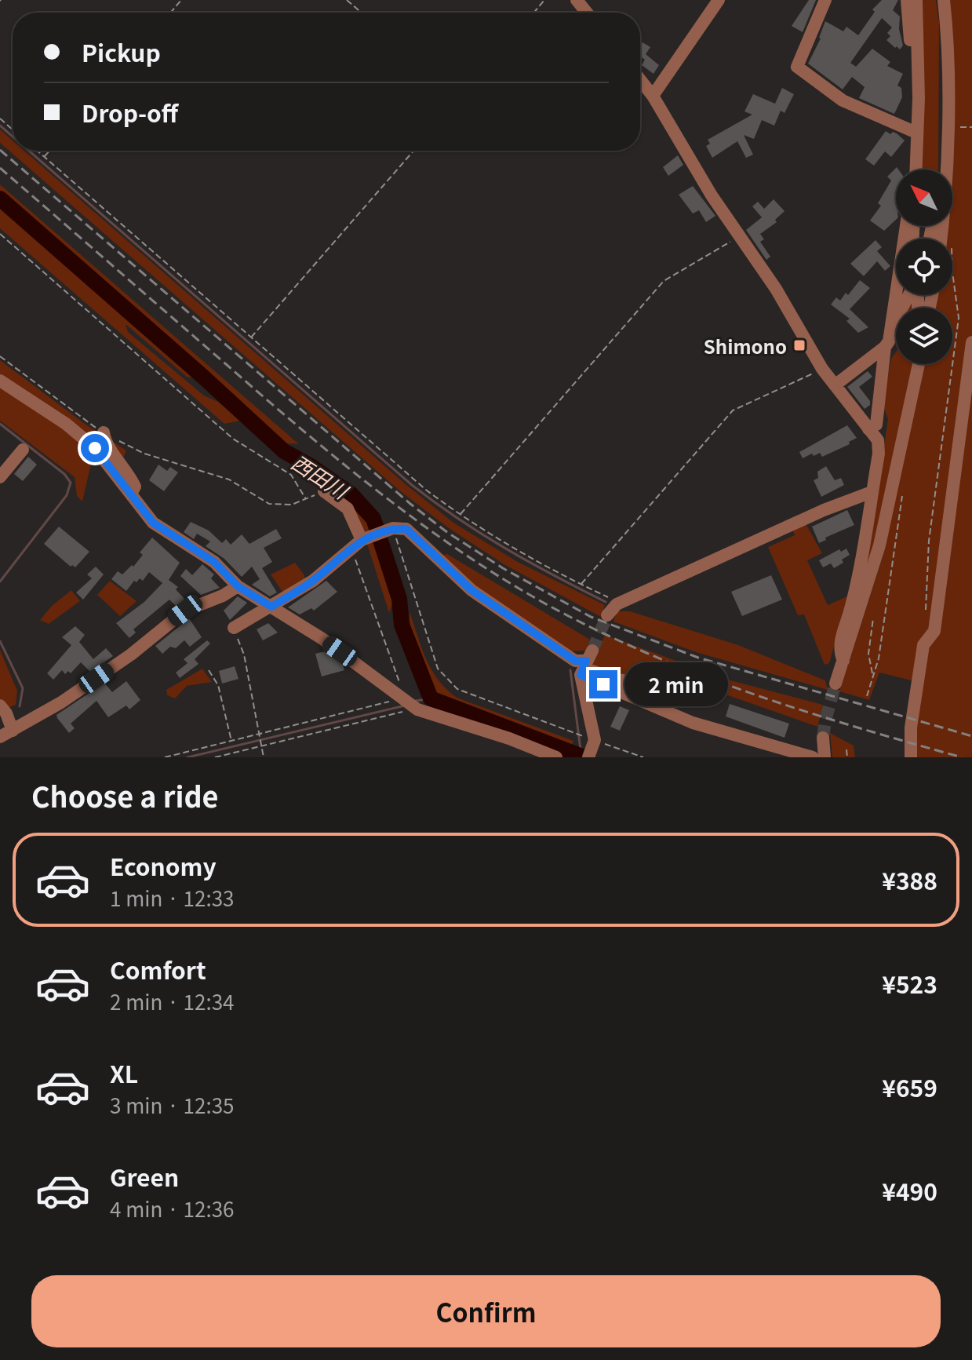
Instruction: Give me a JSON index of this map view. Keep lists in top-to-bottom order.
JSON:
{
  "water": ["西田川"],
  "places": {
    "transit": ["Shimono"]
  },
  "north": "top left",
  "page": {
    "banner": ["Pickup", "Drop-off"],
    "bubble": "2 min",
    "heading": "Choose a ride",
    "list": [
      {
        "name": "Economy",
        "note": "1 min · 12:33",
        "value": "¥388"
      },
      {
        "name": "Comfort",
        "note": "2 min · 12:34",
        "value": "¥523"
      },
      {
        "name": "XL",
        "note": "3 min · 12:35",
        "value": "¥659"
      },
      {
        "name": "Green",
        "note": "4 min · 12:36",
        "value": "¥490"
      }
    ],
    "buttons": "Confirm"
  }
}
